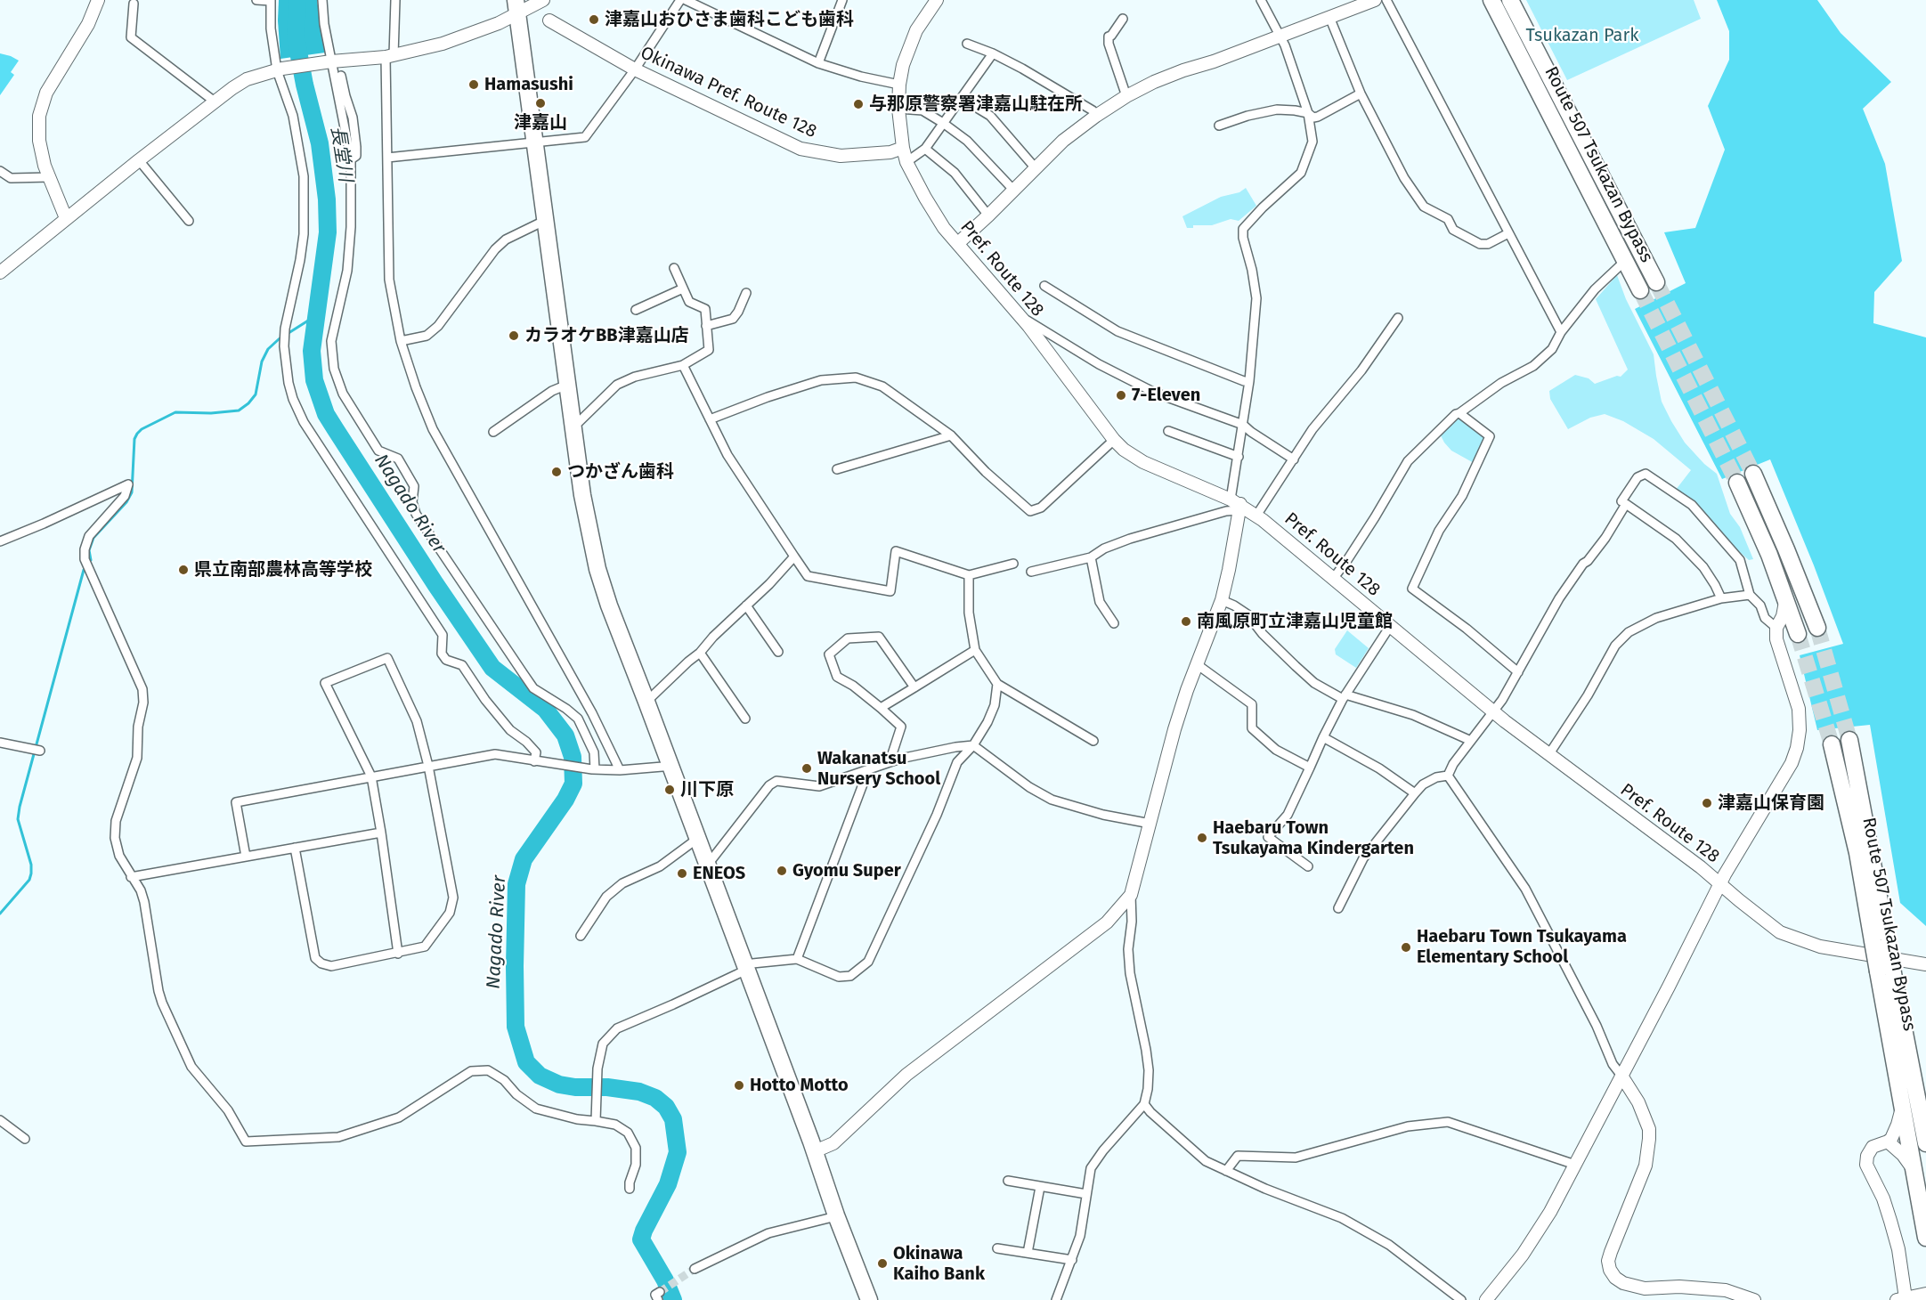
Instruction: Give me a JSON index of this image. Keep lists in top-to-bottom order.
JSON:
{
  "streets": {
    "highway": ["Route 507 Tsukazan Bypass"],
    "street": ["Okinawa Pref. Route 128", "Pref. Route 128"]
  },
  "crossings": [
    ["Okinawa Pref. Route 128", "Pref. Route 128"]
  ],
  "water": ["長堂川", "Nagado River"],
  "parks": ["Tsukazan Park"],
  "places": [
    "津嘉山おひさま歯科こども歯科",
    "Hamasushi",
    "津嘉山",
    "与那原警察署津嘉山駐在所",
    "カラオケBB津嘉山店",
    "7-Eleven",
    "つかざん歯科",
    "県立南部農林高等学校",
    "南風原町立津嘉山児童館",
    "Wakanatsu Nursery School",
    "川下原",
    "津嘉山保育園",
    "Haebaru Town Tsukayama Kindergarten",
    "Gyomu Super",
    "ENEOS",
    "Haebaru Town Tsukayama Elementary School",
    "Hotto Motto",
    "Okinawa Kaiho Bank"
  ]
}
